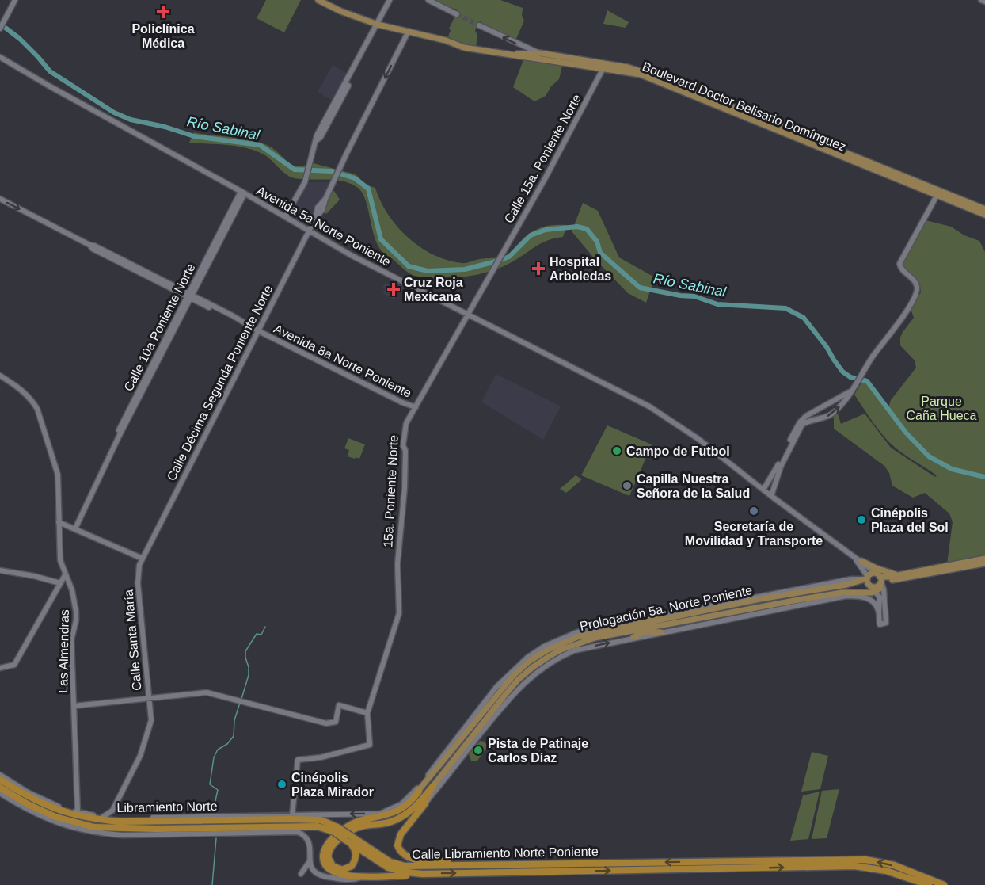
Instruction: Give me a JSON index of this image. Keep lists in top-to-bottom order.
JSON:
{
  "streets": {
    "highway": ["Calle Libramiento Norte Poniente"],
    "main road": ["Boulevard Doctor Belisario Domínguez", "Prologación 5a. Norte Poniente"],
    "street": [
      "Calle 15a. Poniente Norte",
      "Avenida 5a Norte Poniente",
      "Calle 10a Poniente Norte",
      "Avenida 8a Norte Poniente",
      "Calle Décima Segunda Poniente Norte",
      "15a. Poniente Norte",
      "Calle Santa María",
      "Las Almendras",
      "Libramiento Norte"
    ]
  },
  "crossings": [
    ["Boulevard Doctor Belisario Domínguez", "Calle 15a. Poniente Norte"],
    ["Calle 15a. Poniente Norte", "15a. Poniente Norte"],
    ["Avenida 5a Norte Poniente", "Calle 10a Poniente Norte"],
    ["Avenida 5a Norte Poniente", "Calle Décima Segunda Poniente Norte"],
    ["Avenida 5a Norte Poniente", "15a. Poniente Norte"],
    ["Avenida 5a Norte Poniente", "Prologación 5a. Norte Poniente"],
    ["Calle 10a Poniente Norte", "Avenida 8a Norte Poniente"],
    ["Avenida 8a Norte Poniente", "Calle Décima Segunda Poniente Norte"],
    ["Avenida 8a Norte Poniente", "15a. Poniente Norte"],
    ["Calle Décima Segunda Poniente Norte", "Calle Santa María"],
    ["15a. Poniente Norte", "Libramiento Norte"],
    ["Prologación 5a. Norte Poniente", "Libramiento Norte"],
    ["Las Almendras", "Libramiento Norte"],
    ["Libramiento Norte", "Calle Libramiento Norte Poniente"]
  ],
  "one_way": ["Avenida 8a Norte Poniente"],
  "water": ["Río Sabinal"],
  "parks": ["Parque Caña Hueca"],
  "places": {
    "health": ["Policlínica Médica", "Hospital Arboledas", "Cruz Roja Mexicana"],
    "other": [
      "Campo de Futbol",
      "Capilla Nuestra Señora de la Salud",
      "Secretaría de Movilidad y Transporte",
      "Cinépolis Plaza del Sol",
      "Pista de Patinaje Carlos Díaz",
      "Cinépolis Plaza Mirador"
    ]
  }
}
